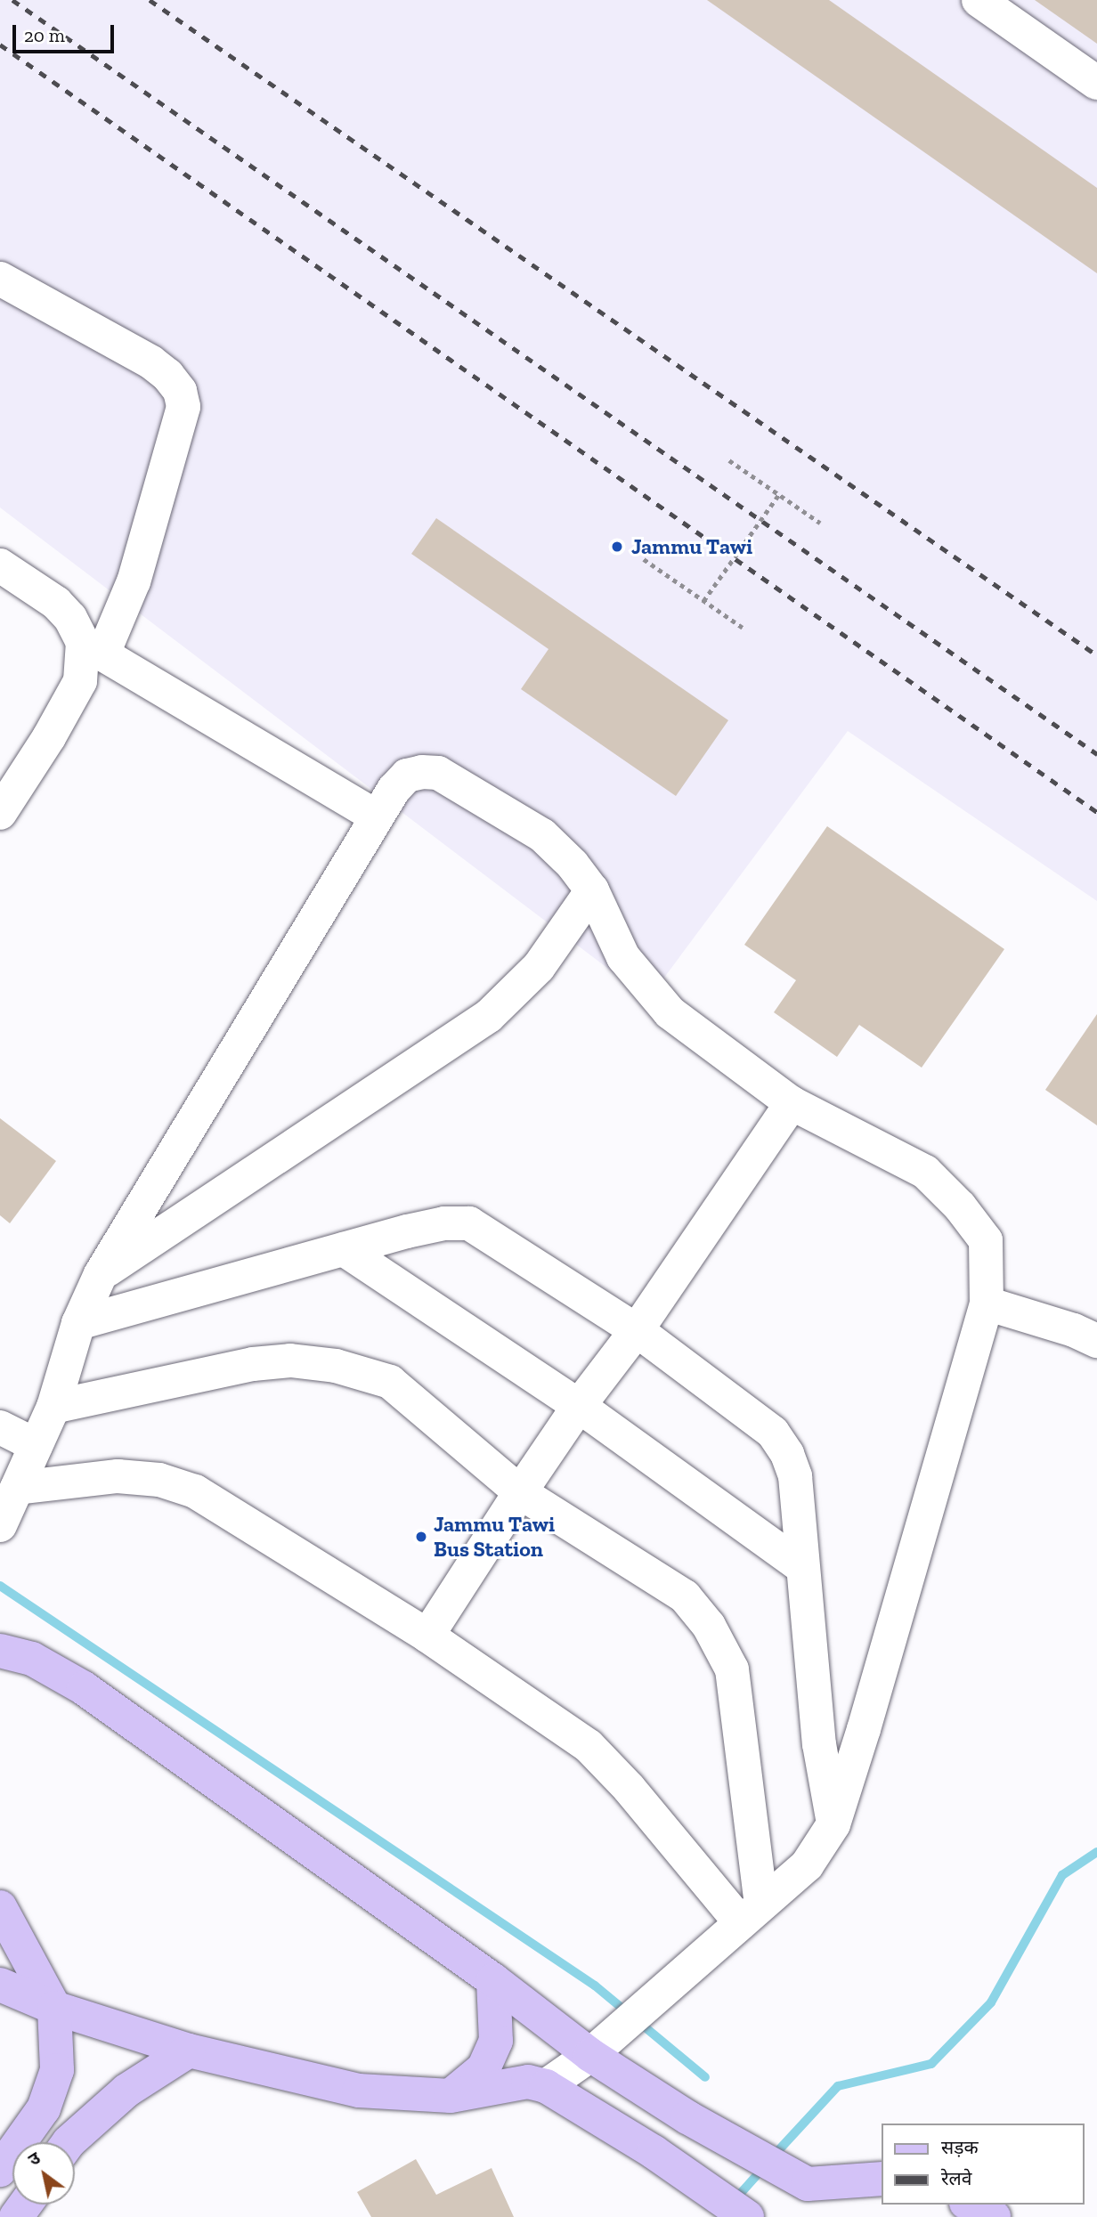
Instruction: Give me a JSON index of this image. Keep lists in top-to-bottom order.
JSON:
{
  "places": ["Jammu Tawi", "Jammu Tawi Bus Station"],
  "legend": ["सड़क", "रेलवे"],
  "scale_bar": "20 m",
  "north": "top left"
}
